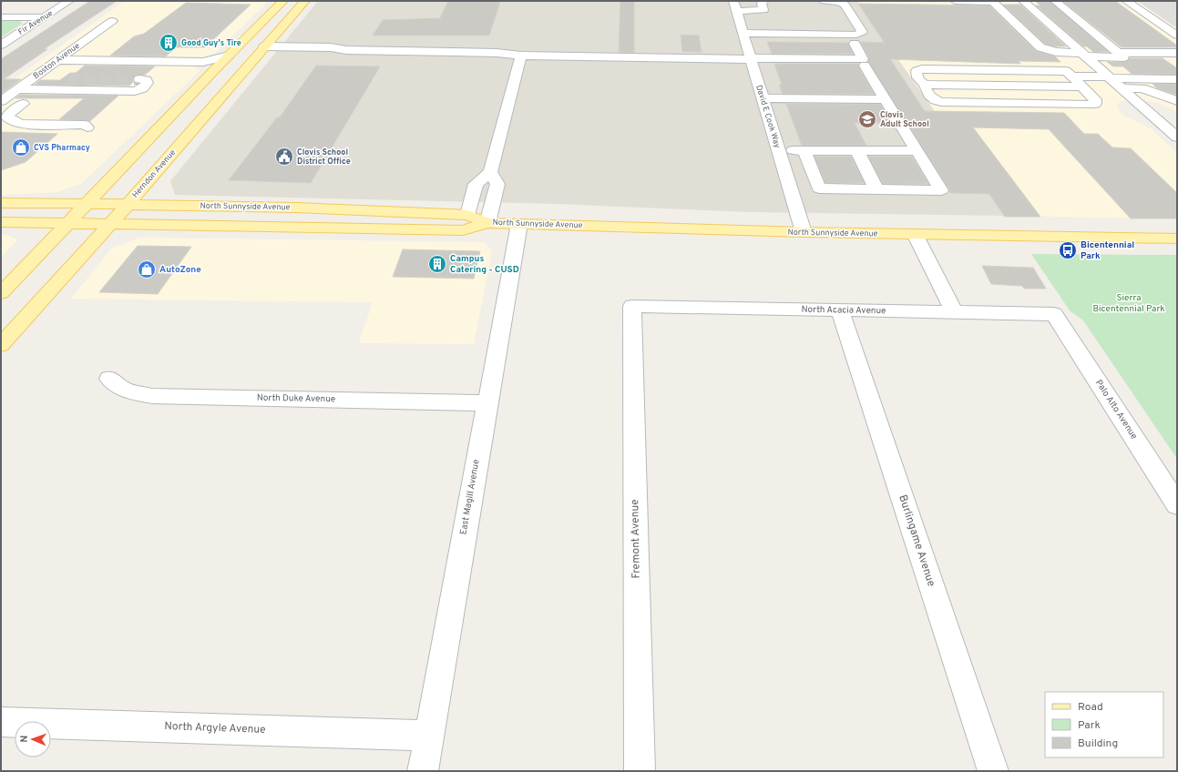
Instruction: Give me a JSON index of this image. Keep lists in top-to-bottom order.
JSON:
{
  "streets": {
    "main road": ["Herndon Avenue", "North Sunnyside Avenue"],
    "street": [
      "Fir Avenue",
      "Boston Avenue",
      "David E Cook Way",
      "North Acacia Avenue",
      "North Duke Avenue",
      "Palo Alto Avenue",
      "East Magill Avenue",
      "Fremont Avenue",
      "Burlingame Avenue",
      "North Argyle Avenue"
    ]
  },
  "crossings": [
    ["David E Cook Way", "North Sunnyside Avenue"],
    ["Herndon Avenue", "North Sunnyside Avenue"],
    ["North Sunnyside Avenue", "East Magill Avenue"],
    ["North Acacia Avenue", "Palo Alto Avenue"],
    ["North Acacia Avenue", "Fremont Avenue"],
    ["North Acacia Avenue", "Burlingame Avenue"],
    ["North Duke Avenue", "East Magill Avenue"],
    ["East Magill Avenue", "North Argyle Avenue"]
  ],
  "parks": ["Sierra Bicentennial Park"],
  "places": {
    "building": ["Good Guy's Tire", "Campus Catering - CUSD"],
    "school or university": ["Clovis Adult School"],
    "shop": ["CVS Pharmacy", "AutoZone"],
    "public building": ["Clovis School District Office"],
    "bus stop": ["Bicentennial Park"]
  },
  "legend": ["Road", "Park", "Building"],
  "north": "left"
}
